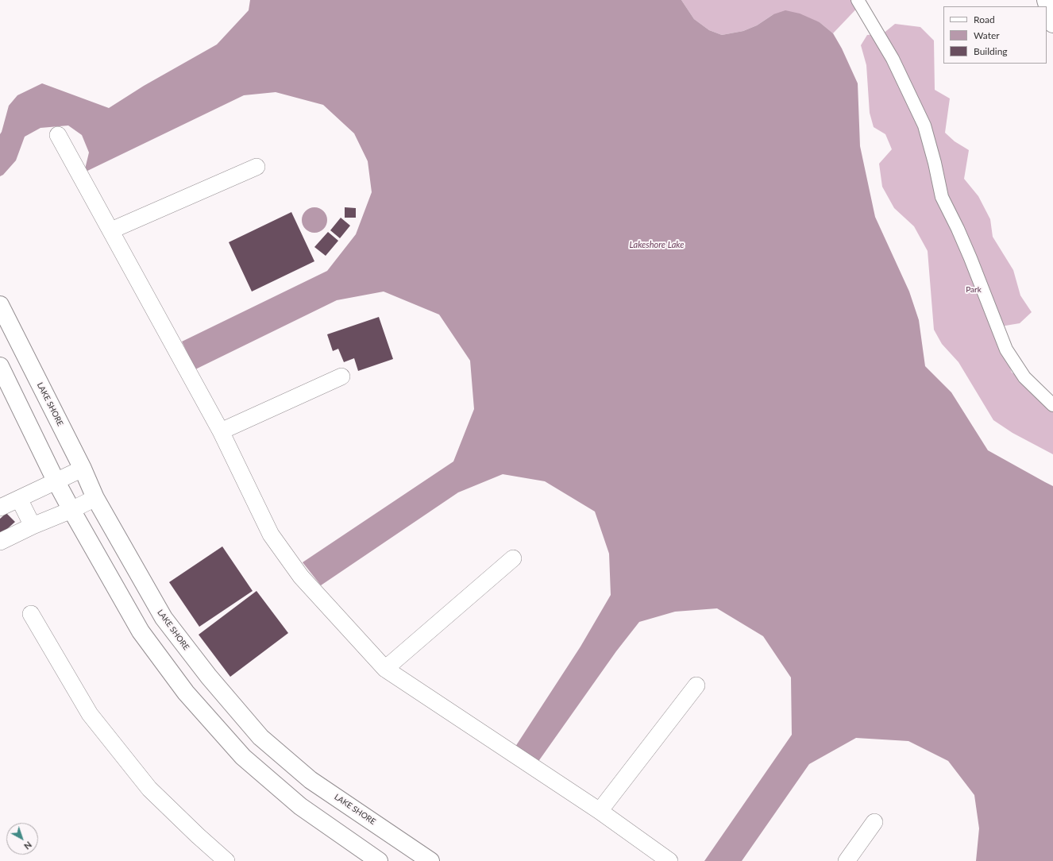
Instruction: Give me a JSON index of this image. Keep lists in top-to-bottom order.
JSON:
{
  "streets": {
    "street": ["LAKE SHORE"]
  },
  "water": ["Lakeshore Lake"],
  "parks": ["Park"],
  "legend": ["Road", "Water", "Building"],
  "north": "bottom right"
}
